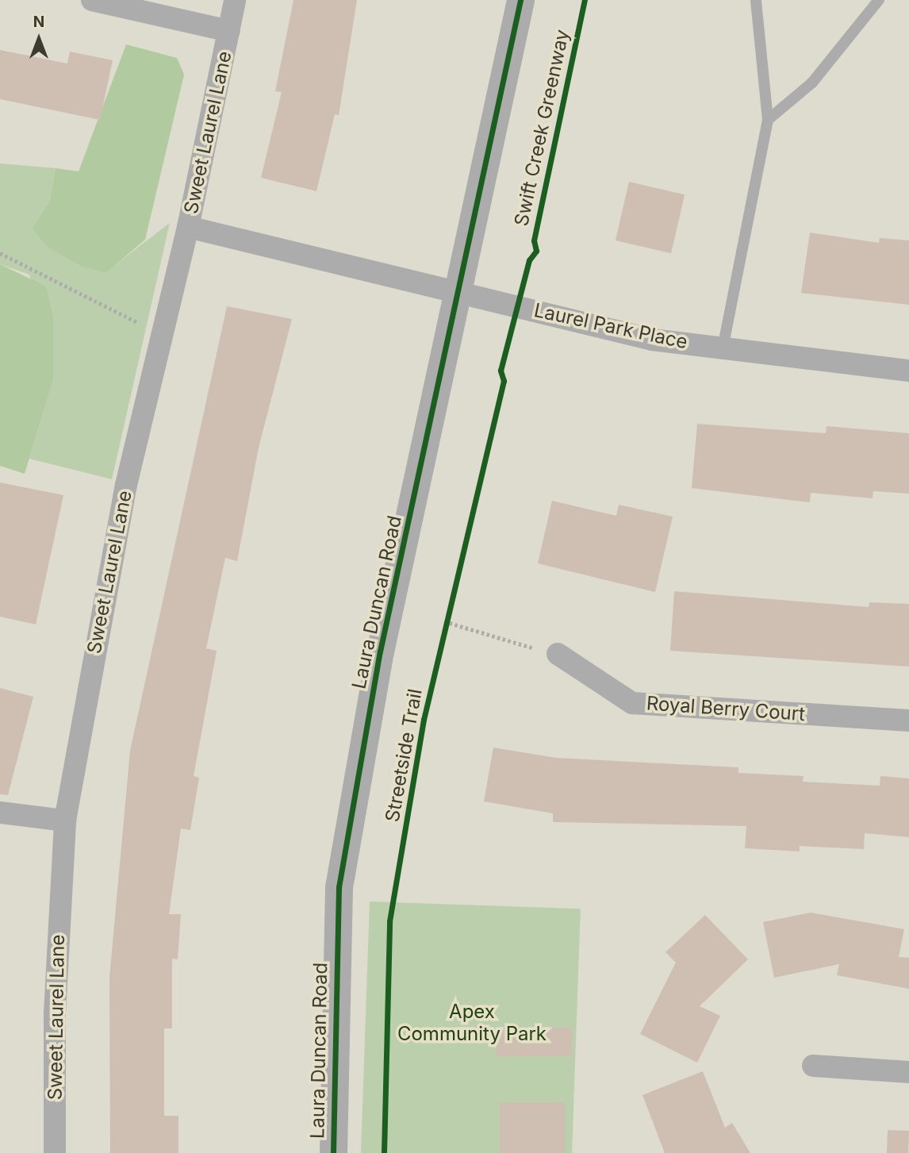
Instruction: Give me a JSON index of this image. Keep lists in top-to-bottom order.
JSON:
{
  "streets": {
    "street": [
      "Sweet Laurel Lane",
      "Laurel Park Place",
      "Laura Duncan Road",
      "Royal Berry Court"
    ],
    "cycle path": ["Swift Creek Greenway"]
  },
  "crossings": [
    ["Sweet Laurel Lane", "Laurel Park Place"],
    ["Laurel Park Place", "Laura Duncan Road"]
  ],
  "parks": ["Apex Community Park"],
  "north": "top"
}
